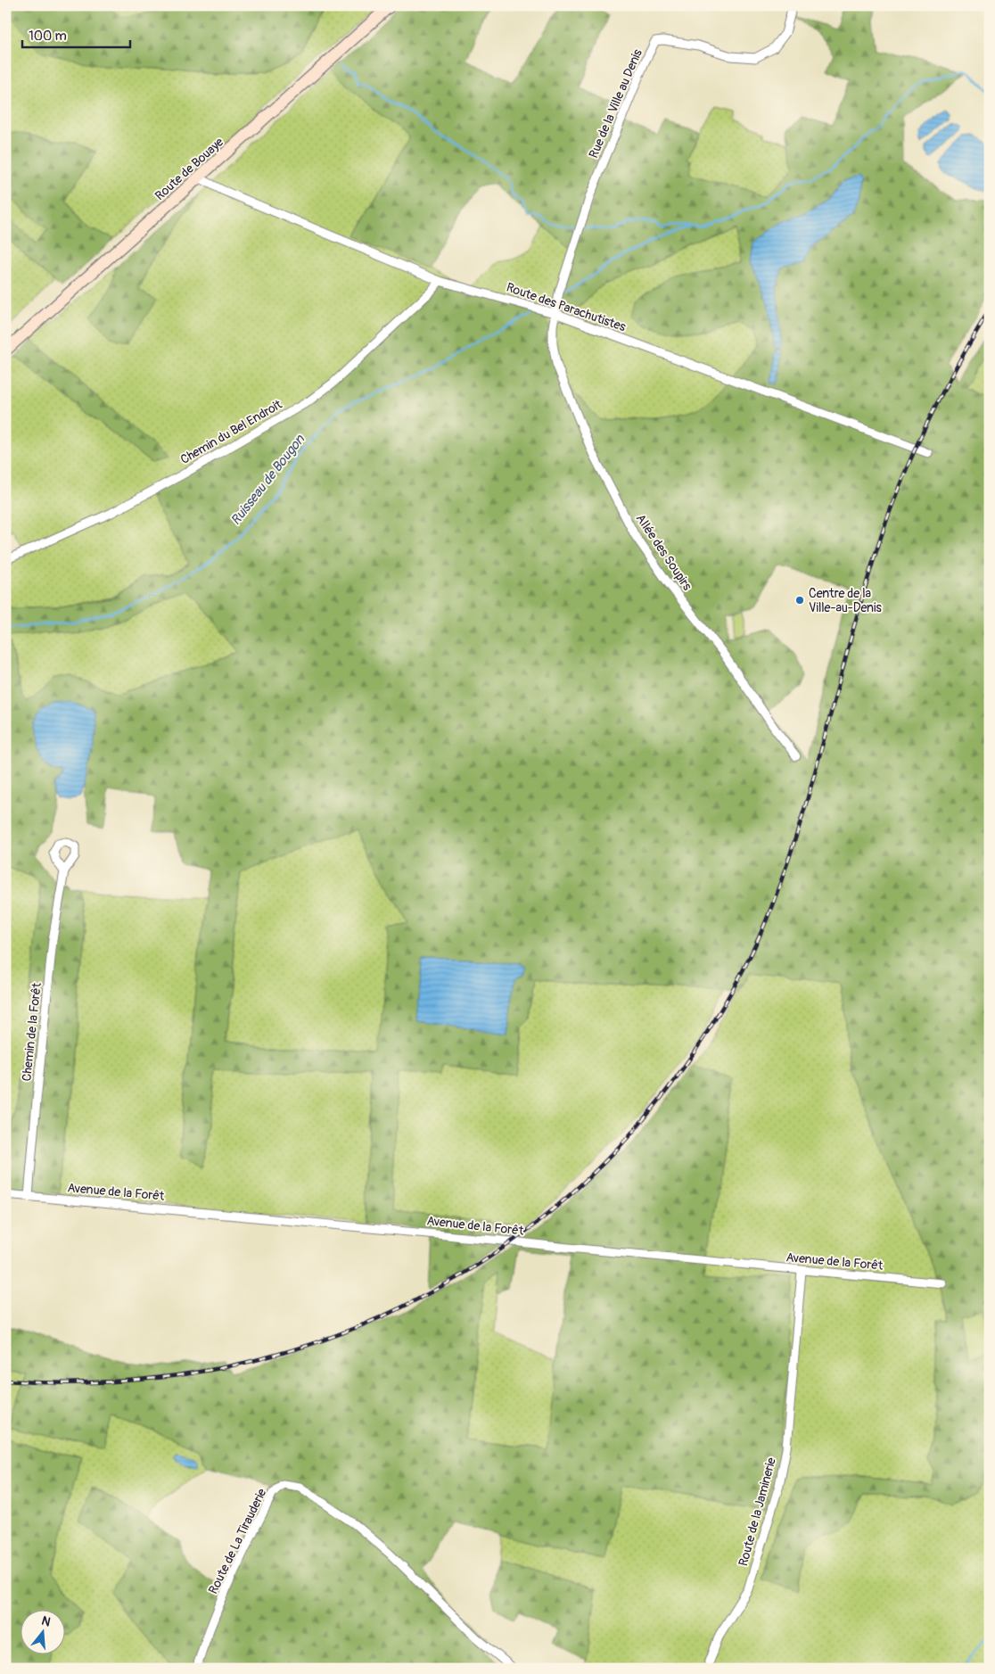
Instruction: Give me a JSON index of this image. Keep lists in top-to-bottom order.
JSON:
{
  "streets": {
    "main road": ["Route de Bouaye"],
    "street": [
      "Rue de la Ville au Denis",
      "Route des Parachutistes",
      "Chemin du Bel Endroit",
      "Allée des Soupirs",
      "Chemin de la Forêt",
      "Avenue de la Forêt",
      "Route de la Jaminerie",
      "Route de La Tirauderie"
    ]
  },
  "crossings": [
    ["Rue de la Ville au Denis", "Route des Parachutistes"],
    ["Rue de la Ville au Denis", "Allée des Soupirs"],
    ["Route de Bouaye", "Route des Parachutistes"],
    ["Route des Parachutistes", "Chemin du Bel Endroit"],
    ["Route des Parachutistes", "Allée des Soupirs"],
    ["Chemin de la Forêt", "Avenue de la Forêt"],
    ["Avenue de la Forêt", "Route de la Jaminerie"]
  ],
  "water": ["Ruisseau de Bougon"],
  "places": ["Centre de la Ville-au-Denis"],
  "scale_bar": "100 m",
  "north": "top"
}
